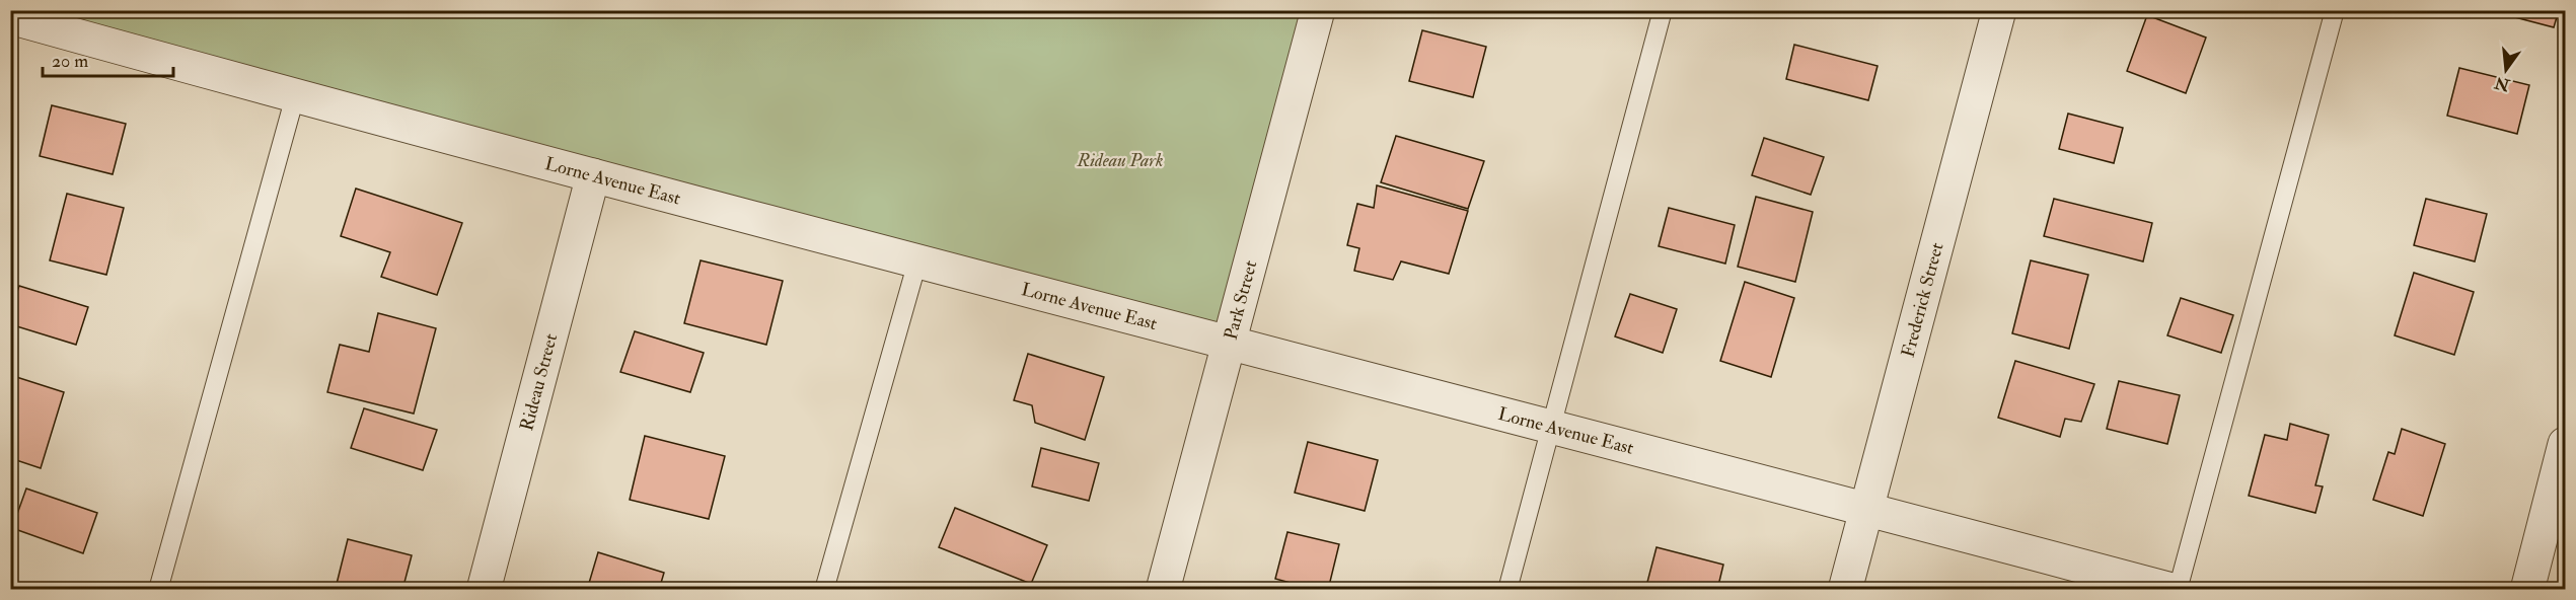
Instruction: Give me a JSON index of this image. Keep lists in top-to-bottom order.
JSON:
{
  "streets": {
    "street": [
      "Lorne Avenue East",
      "Park Street",
      "Frederick Street",
      "Rideau Street"
    ]
  },
  "crossings": [
    ["Lorne Avenue East", "Park Street"],
    ["Lorne Avenue East", "Frederick Street"],
    ["Lorne Avenue East", "Rideau Street"]
  ],
  "parks": ["Rideau Park"],
  "scale_bar": "20 m",
  "north": "bottom"
}
